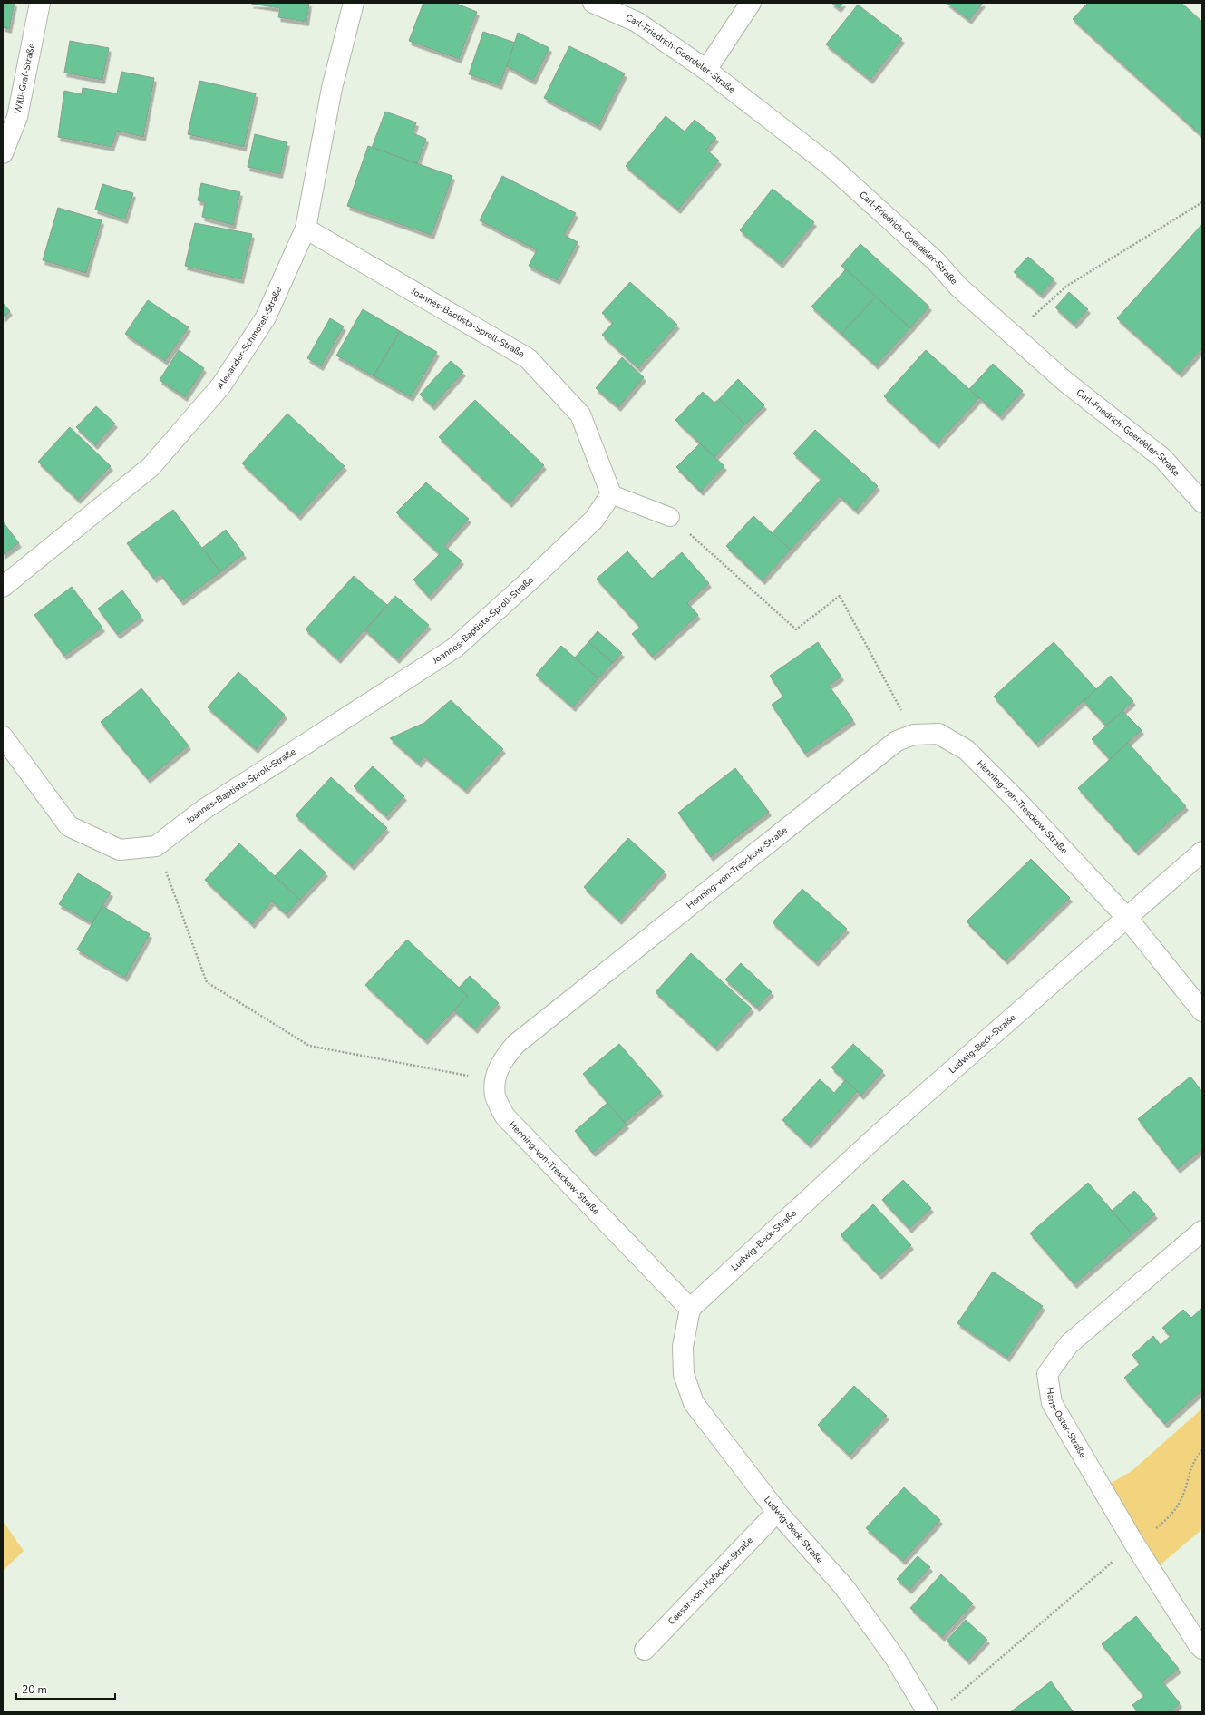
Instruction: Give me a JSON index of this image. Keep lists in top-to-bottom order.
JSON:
{
  "streets": {
    "street": [
      "Carl-Friedrich-Goerdeler-Straße",
      "Willi-Graf-Straße",
      "Joannes-Baptista-Sproll-Straße",
      "Alexander-Schmorell-Straße",
      "Henning-von-Tresckow-Straße",
      "Ludwig-Beck-Straße",
      "Hans-Oster-Straße",
      "Caesar-von-Hofacker-Straße"
    ]
  },
  "crossings": [
    ["Joannes-Baptista-Sproll-Straße", "Alexander-Schmorell-Straße"],
    ["Henning-von-Tresckow-Straße", "Ludwig-Beck-Straße"],
    ["Ludwig-Beck-Straße", "Caesar-von-Hofacker-Straße"]
  ],
  "scale_bar": "20 m"
}
